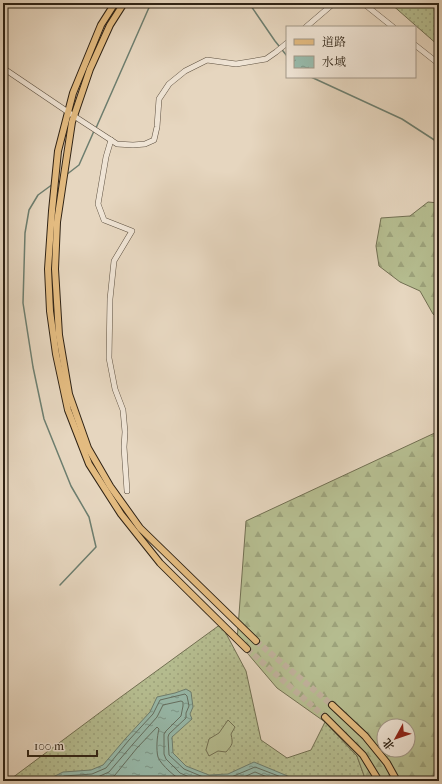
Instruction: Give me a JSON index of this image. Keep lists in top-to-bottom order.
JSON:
{
  "legend": ["道路", "水域"],
  "scale_bar": "100 m",
  "north": "bottom left"
}
